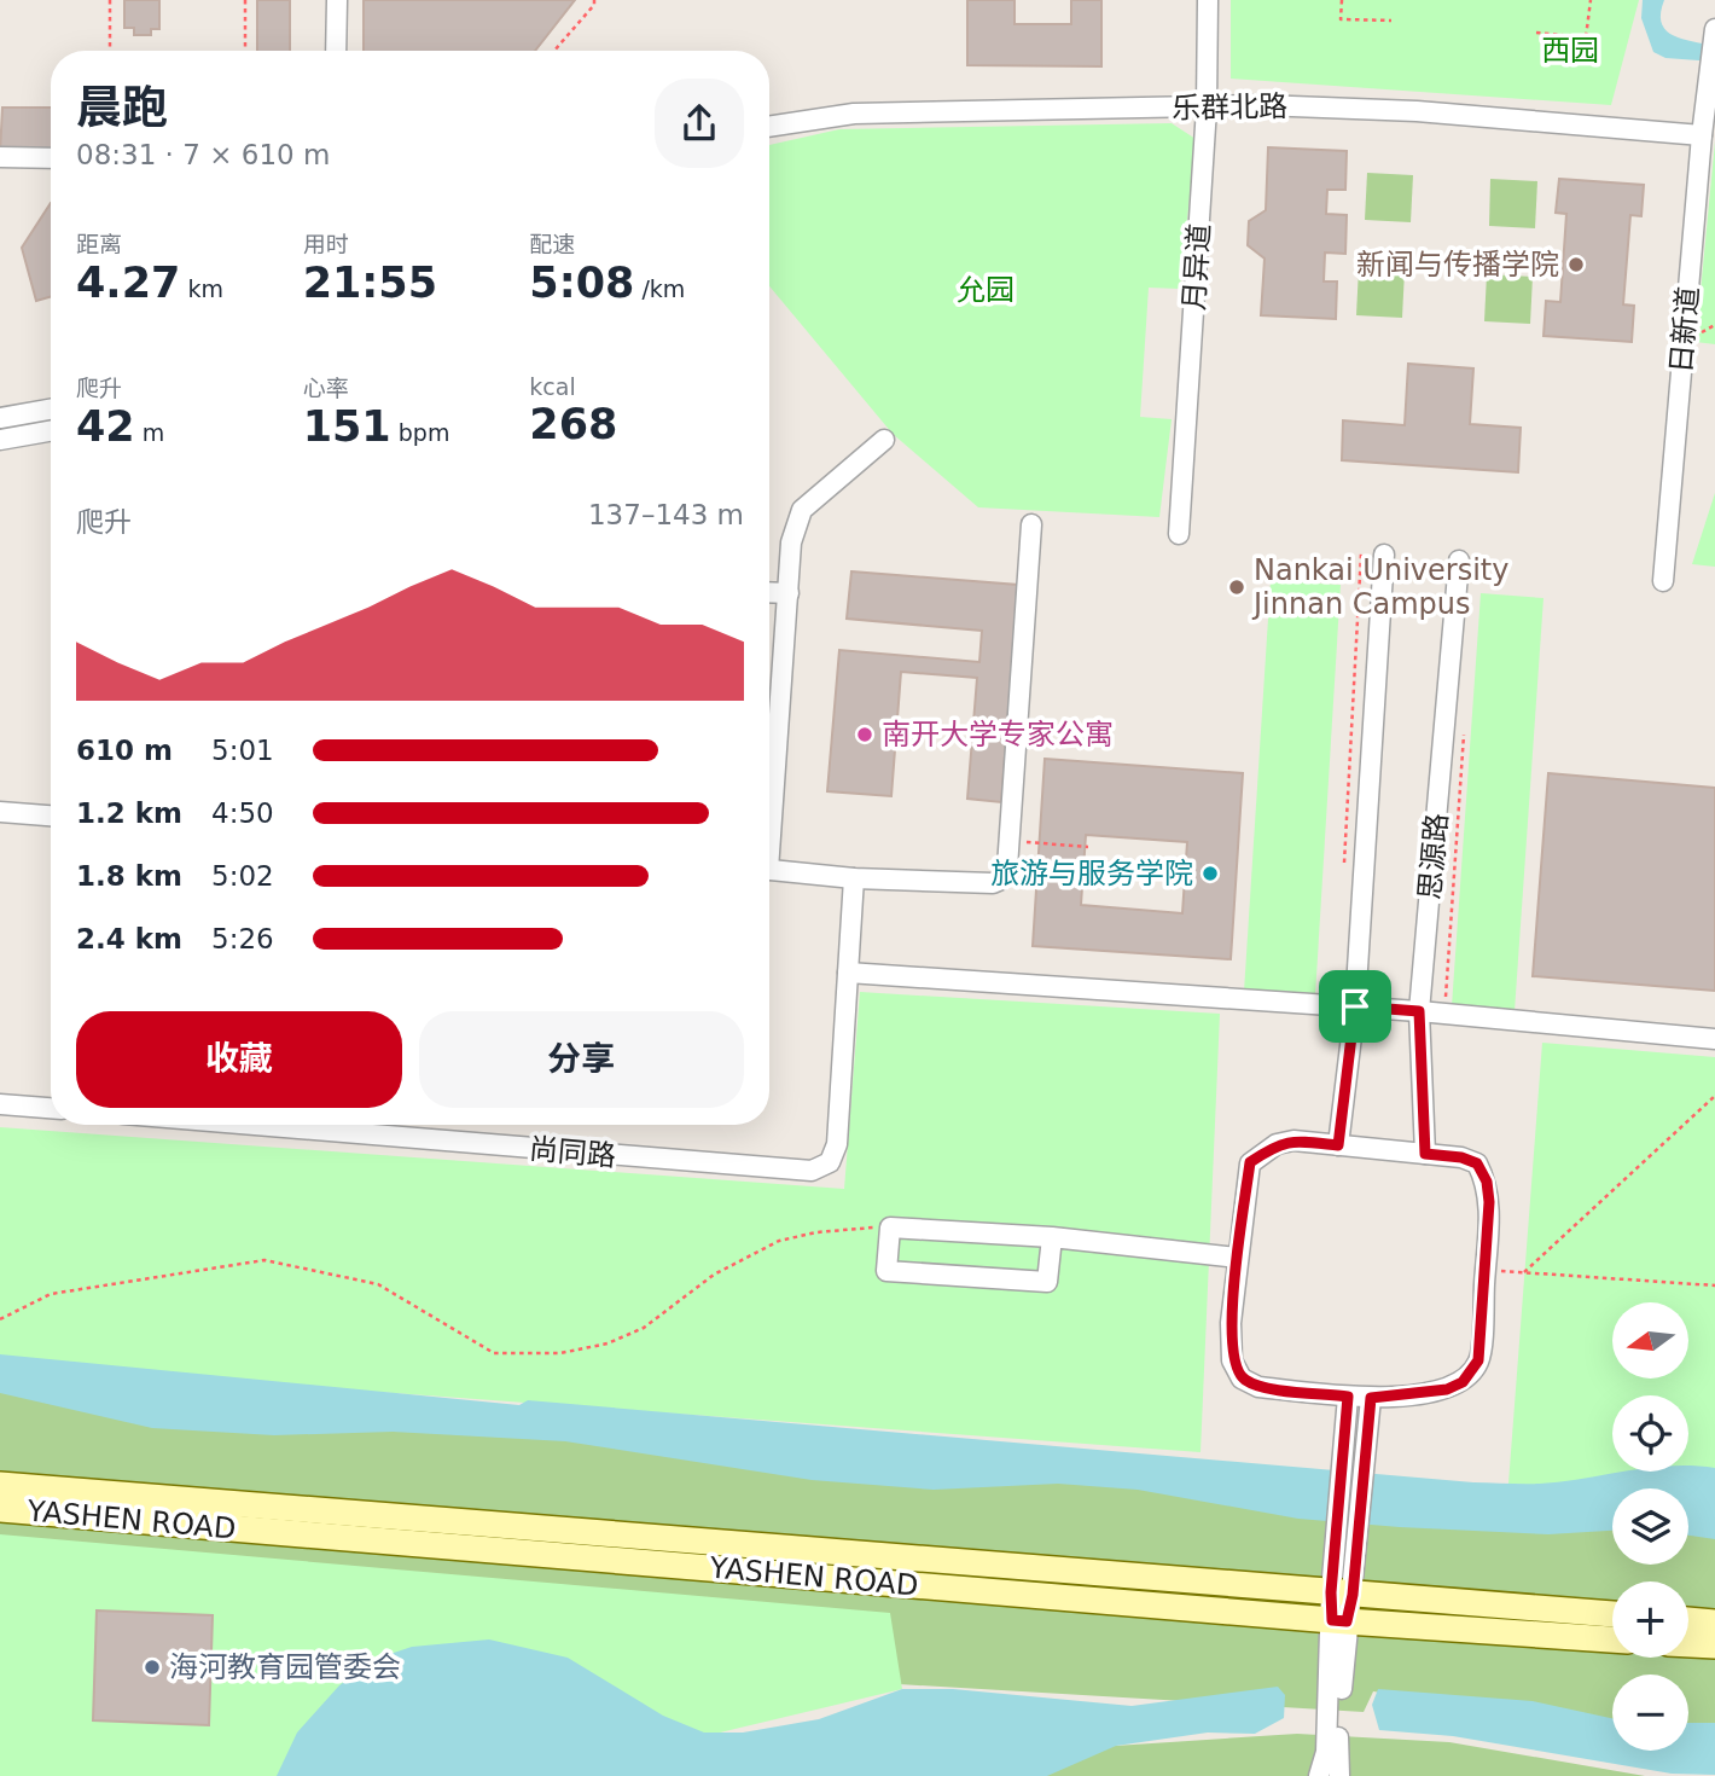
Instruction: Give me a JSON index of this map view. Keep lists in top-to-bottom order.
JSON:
{
  "streets": {
    "main road": ["YASHEN ROAD"],
    "street": [
      "乐群北路",
      "月异道",
      "日新道",
      "思源路",
      "尚同路"
    ]
  },
  "crossings": [
    ["乐群北路", "月异道"],
    ["乐群北路", "日新道"]
  ],
  "parks": ["西园", "允园"],
  "places": [
    "新闻与传播学院",
    "Nankai University Jinnan Campus",
    "南开大学专家公寓",
    "旅游与服务学院",
    "海河教育园管委会"
  ],
  "north": "left",
  "page": {
    "heading": ["晨跑", "08:31 · 7 × 610 m"],
    "stats": [
      ["距离", "4.27 km"],
      ["用时", "21:55"],
      ["配速", "5:08 /km"],
      ["爬升", "42 m"],
      ["心率", "151 bpm"],
      ["kcal", "268"]
    ],
    "chart": ["爬升", "137–143 m"],
    "list": [
      {
        "name": "610 m",
        "note": "5:01"
      },
      {
        "name": "1.2 km",
        "note": "4:50"
      },
      {
        "name": "1.8 km",
        "note": "5:02"
      },
      {
        "name": "2.4 km",
        "note": "5:26"
      }
    ],
    "buttons": ["收藏", "分享"],
    "map_buttons": ["+", "−"]
  }
}
